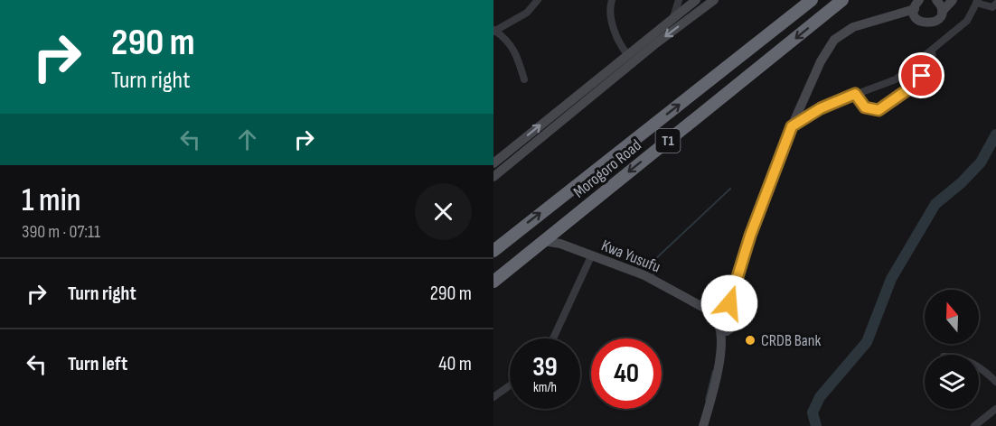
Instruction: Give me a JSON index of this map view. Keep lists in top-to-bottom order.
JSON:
{
  "streets": {
    "highway": ["T1", "Morogoro Road"],
    "street": ["Kwa Yusufu"]
  },
  "crossings": [
    ["Morogoro Road", "Kwa Yusufu"]
  ],
  "places": ["CRDB Bank"],
  "north": "top",
  "page": {
    "turn": ["290 m", "Turn right"],
    "heading": ["1 min", "390 m · 07:11"],
    "list": [
      {
        "name": "Turn right",
        "value": "290 m"
      },
      {
        "name": "Turn left",
        "value": "40 m"
      }
    ],
    "speed": "39 km/h",
    "limit": "40"
  }
}
